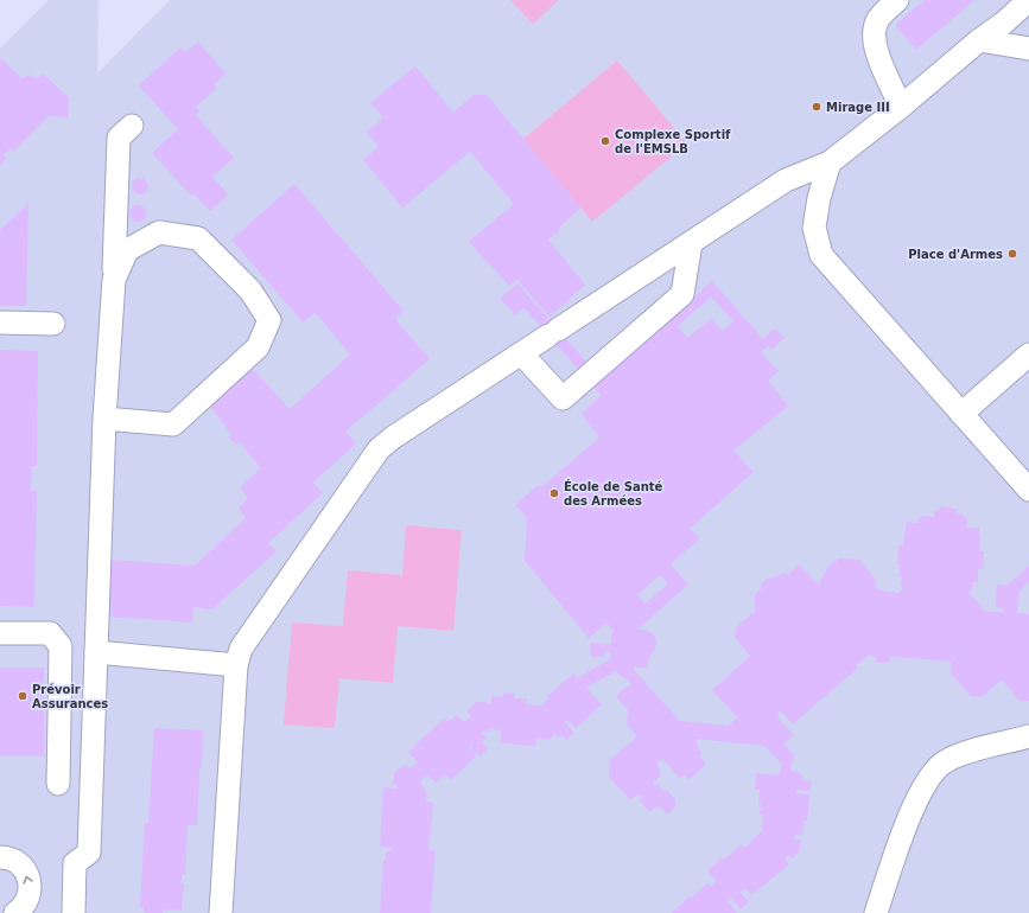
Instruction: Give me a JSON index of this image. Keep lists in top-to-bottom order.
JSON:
{
  "places": [
    "Mirage III",
    "Complexe Sportif de l'EMSLB",
    "Place d'Armes",
    "École de Santé des Armées",
    "Prévoir Assurances"
  ]
}
